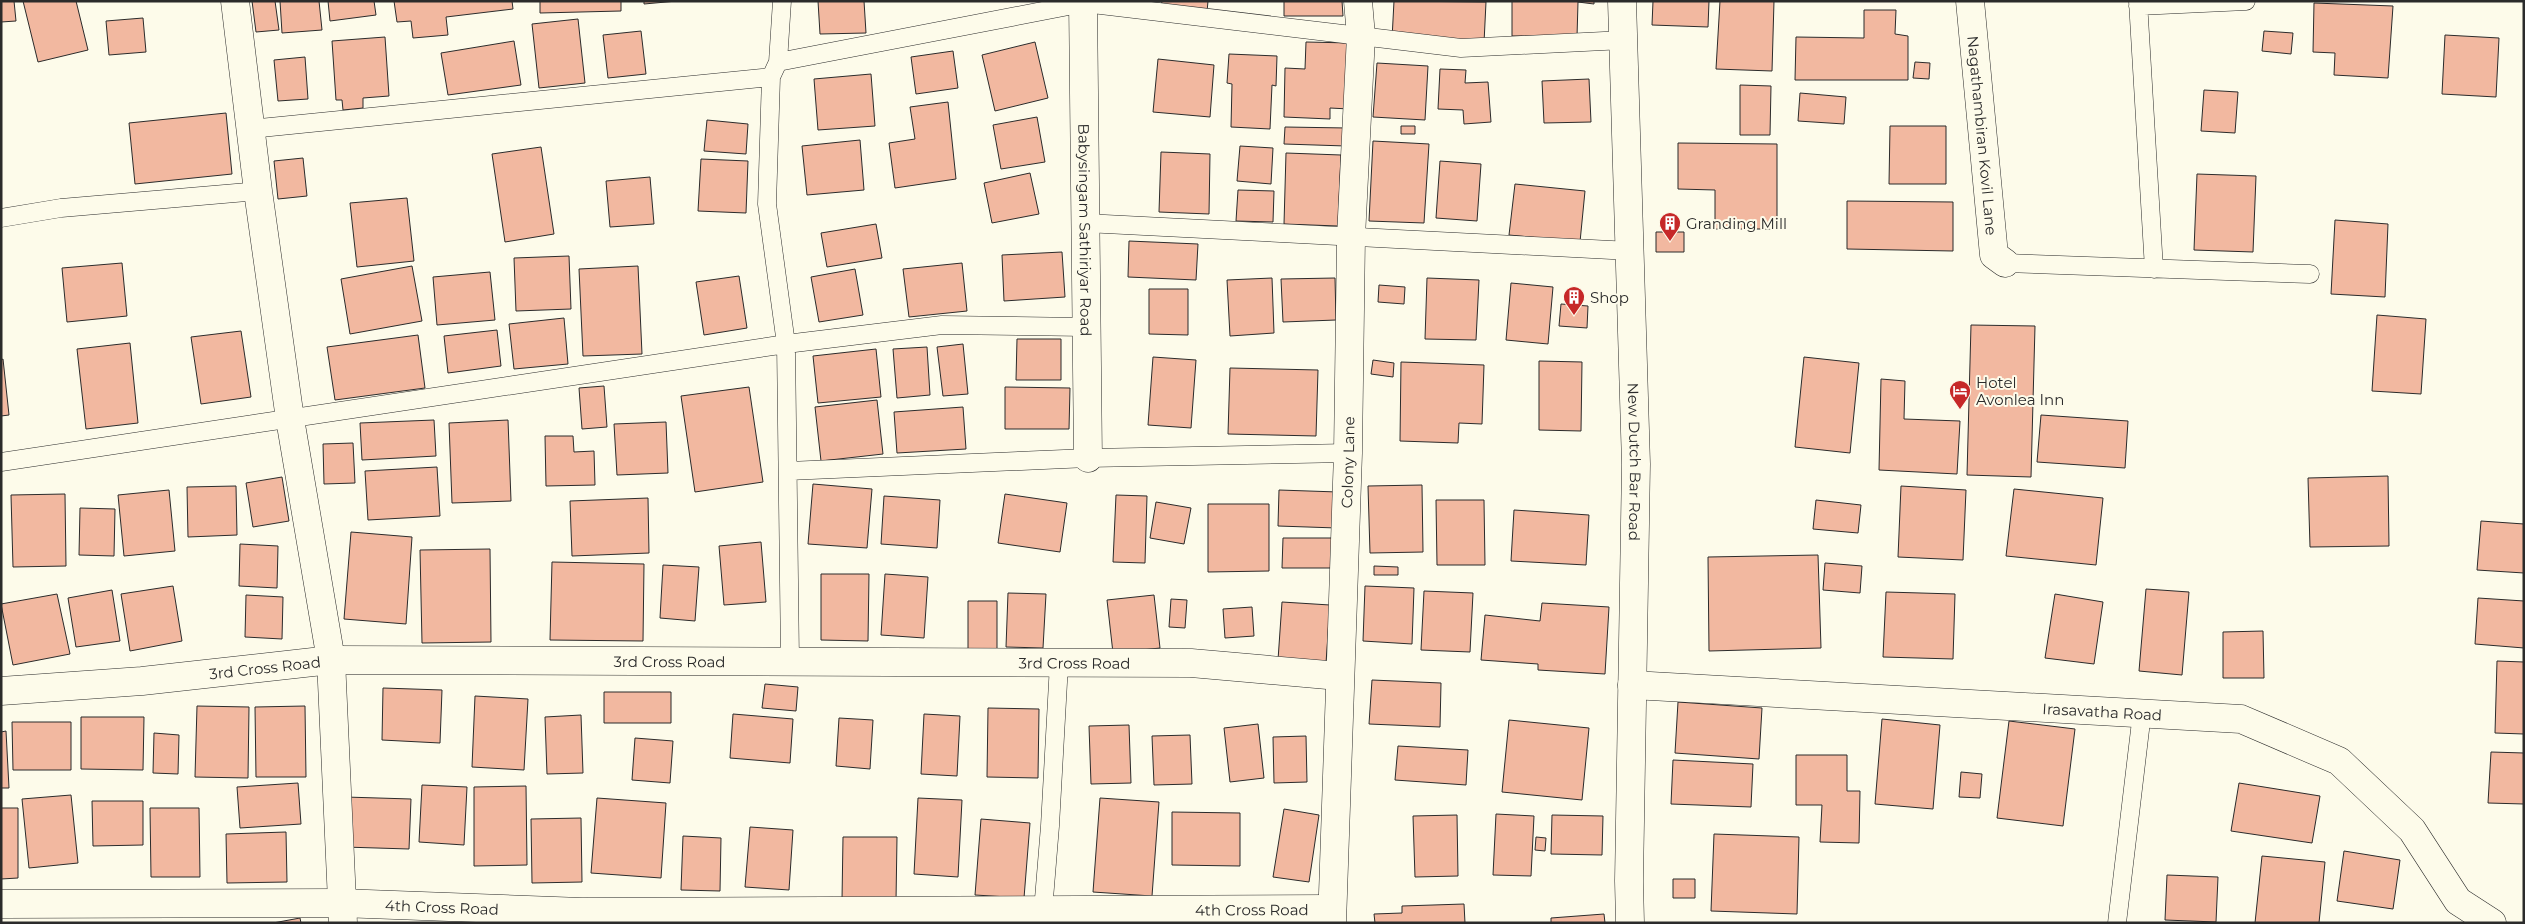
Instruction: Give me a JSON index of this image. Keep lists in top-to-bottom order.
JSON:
{
  "streets": {
    "street": [
      "Nagathambiran Kovil Lane",
      "Babysingam Sathiriyar Road",
      "Colony Lane",
      "New Dutch Bar Road",
      "3rd Cross Road",
      "Irasavatha Road",
      "4th Cross Road"
    ]
  },
  "crossings": [
    ["Colony Lane", "3rd Cross Road"],
    ["Colony Lane", "4th Cross Road"],
    ["New Dutch Bar Road", "Irasavatha Road"]
  ],
  "places": {
    "building": ["Granding Mill", "Shop"],
    "hotel": ["Hotel Avonlea Inn"]
  }
}
